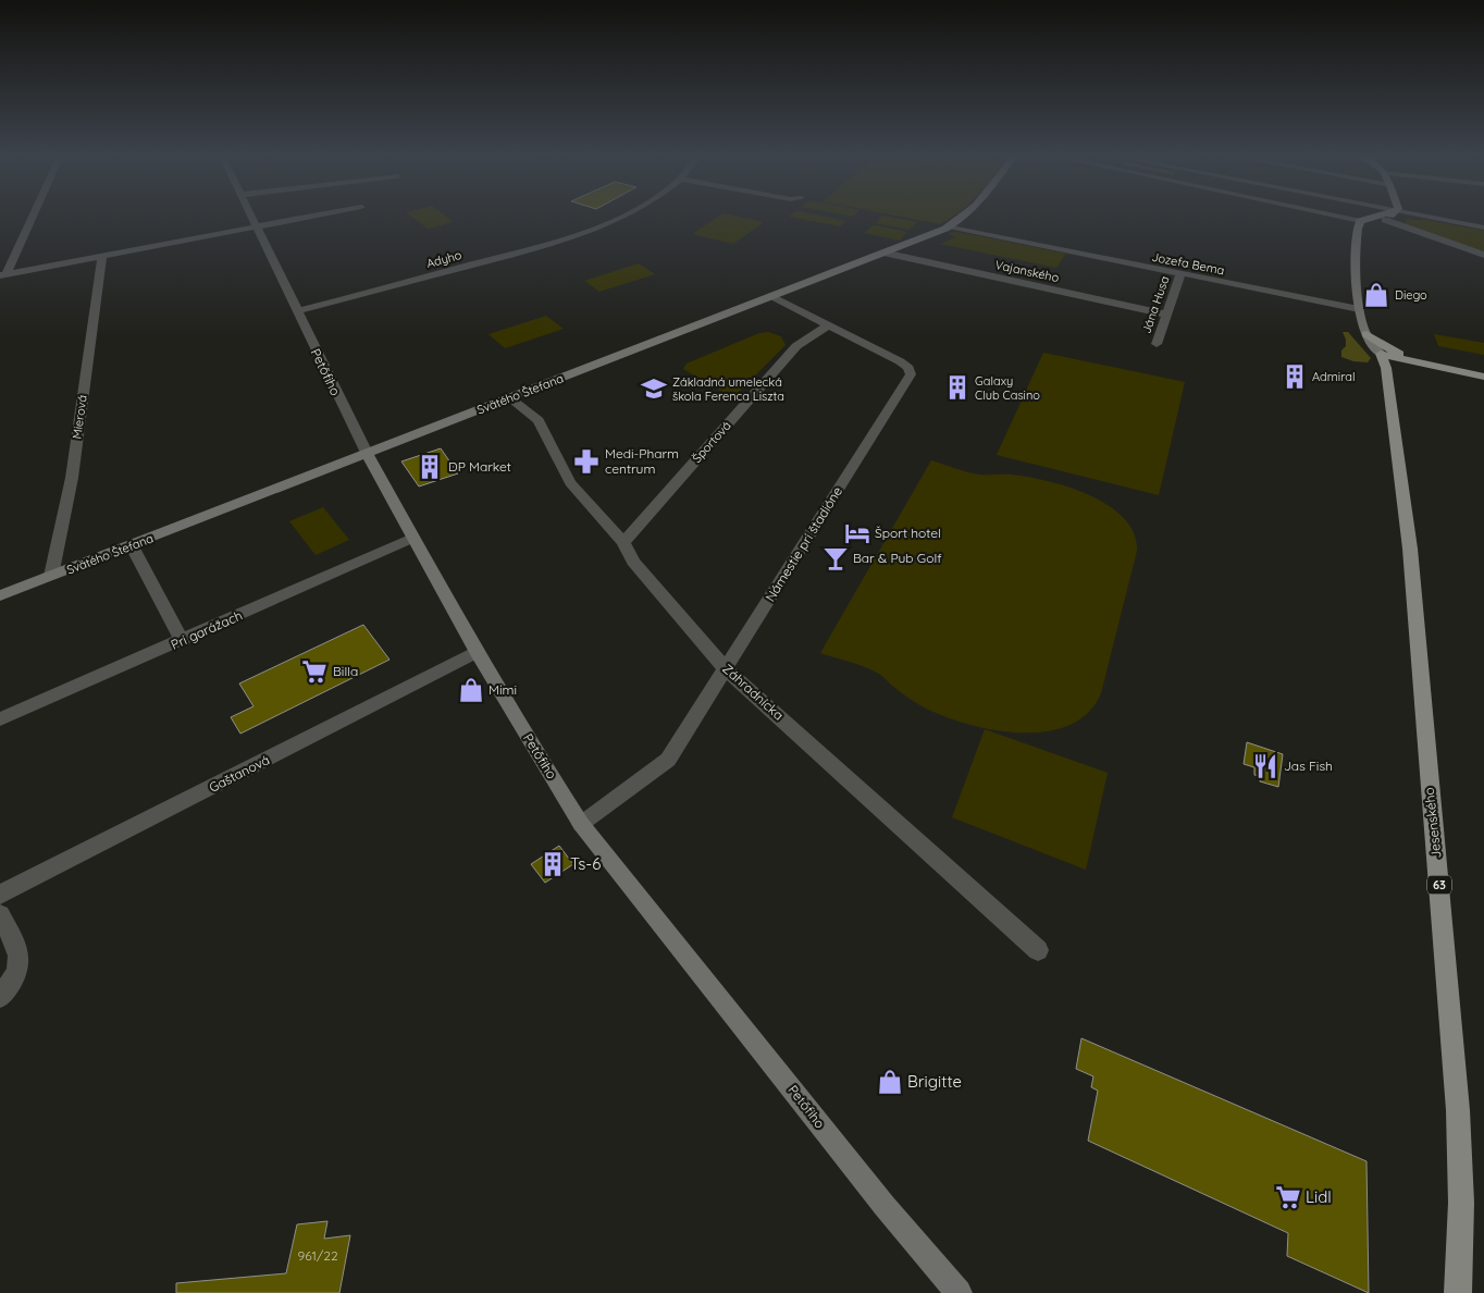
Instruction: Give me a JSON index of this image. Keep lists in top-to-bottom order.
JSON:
{
  "streets": {
    "main road": ["Jesenského", "63"],
    "street": [
      "Adyho",
      "Jozefa Bema",
      "Vajanského",
      "Jána Husa",
      "Petőfiho",
      "Svätého Štefana",
      "Mierová",
      "Športová",
      "Námestie pri štadióne",
      "Pri garážach",
      "Záhradnícka",
      "Gaštanová"
    ]
  },
  "crossings": [
    ["Adyho", "Petőfiho"],
    ["Jozefa Bema", "Jána Husa"],
    ["Jozefa Bema", "Svätého Štefana"],
    ["Vajanského", "Jána Husa"],
    ["Vajanského", "Svätého Štefana"],
    ["Petőfiho", "Svätého Štefana"],
    ["Petőfiho", "Námestie pri štadióne"],
    ["Petőfiho", "Pri garážach"],
    ["Petőfiho", "Gaštanová"],
    ["Svätého Štefana", "Mierová"],
    ["Svätého Štefana", "Námestie pri štadióne"],
    ["Svätého Štefana", "Záhradnícka"],
    ["Športová", "Námestie pri štadióne"],
    ["Športová", "Záhradnícka"],
    ["Námestie pri štadióne", "Záhradnícka"]
  ],
  "places": {
    "shop": ["Diego", "Mimi", "Brigitte"],
    "building": [
      "Admiral",
      "Galaxy Club Casino",
      "DP Market",
      "Ts-6"
    ],
    "school or university": ["Základná umelecká škola Ferenca Liszta"],
    "pharmacy": ["Medi-Pharm centrum"],
    "hotel": ["Šport hotel"],
    "bar": ["Bar & Pub Golf"],
    "supermarket": ["Billa", "Lidl"],
    "restaurant": ["Jas Fish"]
  },
  "house_numbers": ["961/22"]
}
